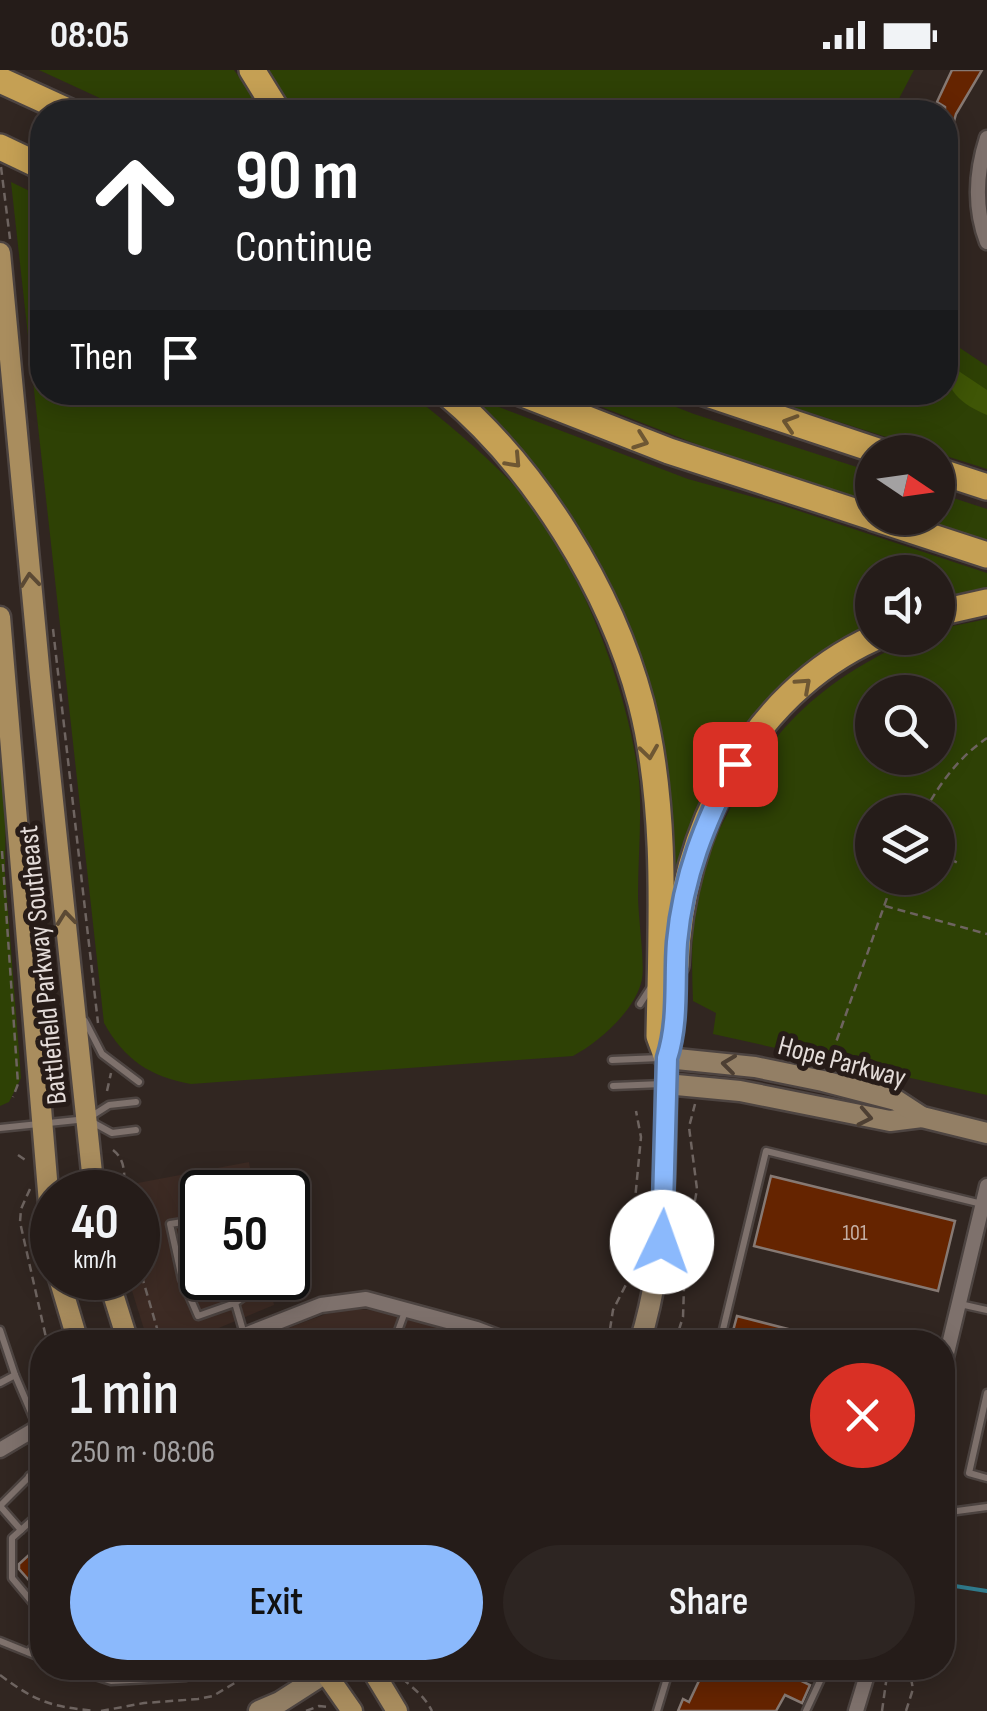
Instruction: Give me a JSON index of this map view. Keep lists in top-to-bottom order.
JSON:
{
  "streets": {
    "main road": ["Battlefield Parkway Southeast"],
    "street": ["Hope Parkway"]
  },
  "house_numbers": ["101"],
  "north": "right",
  "page": {
    "status": "08:05",
    "turn": ["90 m", "Continue"],
    "then": "Then",
    "speed": "40 km/h",
    "limit": "50",
    "heading": ["1 min", "250 m · 08:06"],
    "buttons": ["Exit", "Share"]
  }
}
